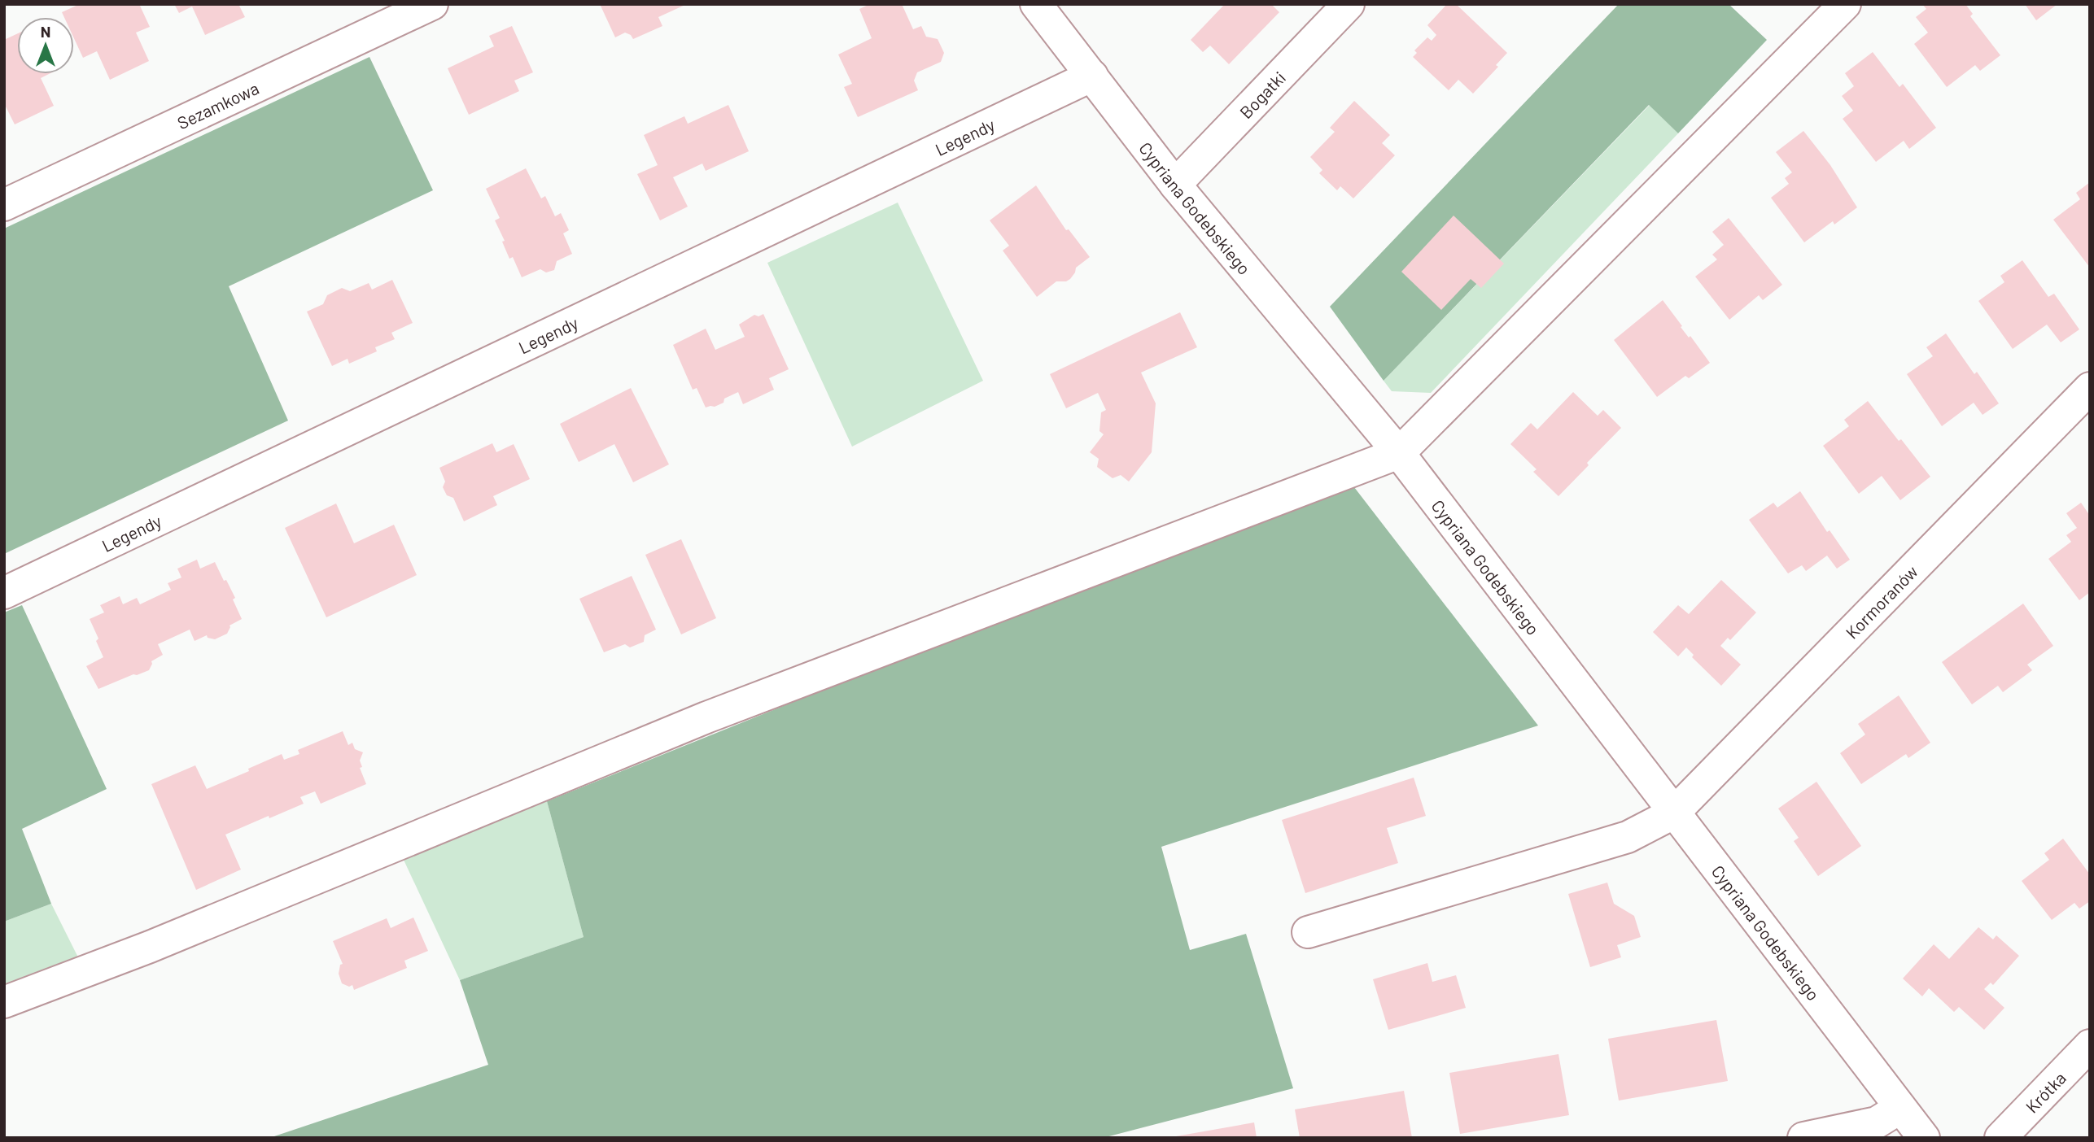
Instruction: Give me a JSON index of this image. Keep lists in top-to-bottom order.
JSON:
{
  "streets": {
    "street": [
      "Bogatki",
      "Sezamkowa",
      "Legendy",
      "Cypriana Godebskiego",
      "Kormoranów",
      "Krótka"
    ]
  },
  "crossings": [
    ["Bogatki", "Cypriana Godebskiego"],
    ["Legendy", "Cypriana Godebskiego"],
    ["Cypriana Godebskiego", "Kormoranów"]
  ],
  "north": "top"
}
